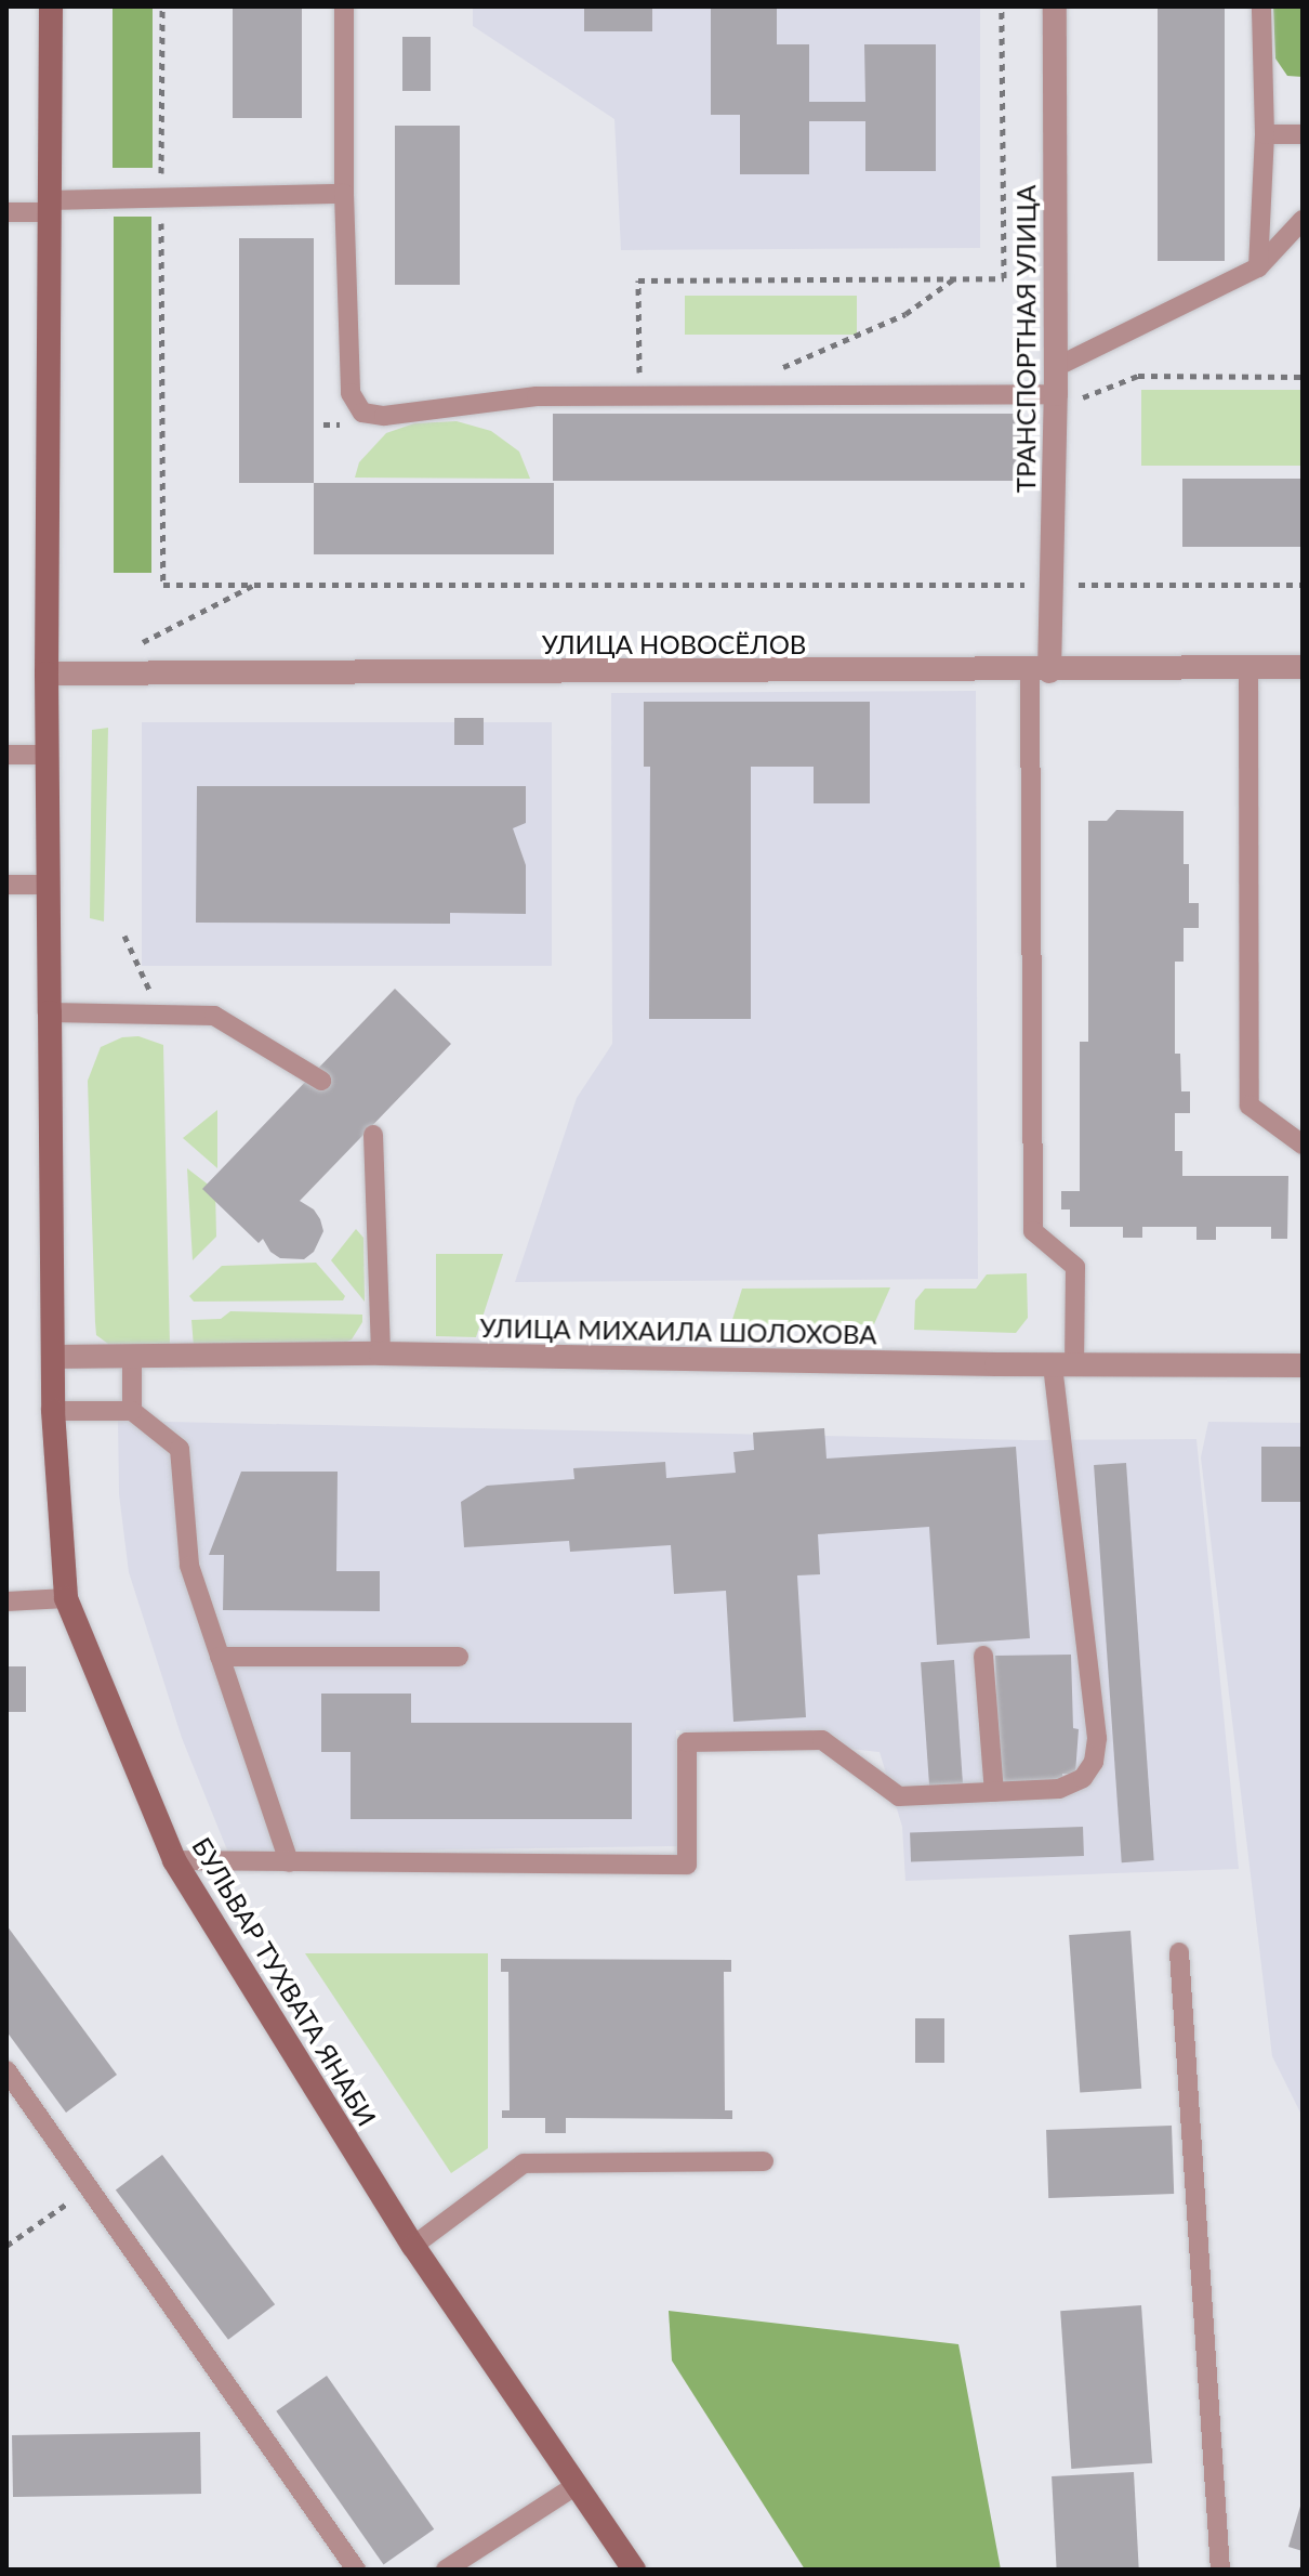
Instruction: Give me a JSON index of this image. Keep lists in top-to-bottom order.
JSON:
{
  "streets": {
    "main road": ["БУЛЬВАР ТУХВАТА ЯНАБИ"],
    "street": ["ТРАНСПОРТНАЯ УЛИЦА", "УЛИЦА НОВОСЁЛОВ", "УЛИЦА МИХАИЛА ШОЛОХОВА"]
  },
  "crossings": [
    ["ТРАНСПОРТНАЯ УЛИЦА", "УЛИЦА НОВОСЁЛОВ"],
    ["УЛИЦА НОВОСЁЛОВ", "БУЛЬВАР ТУХВАТА ЯНАБИ"],
    ["УЛИЦА МИХАИЛА ШОЛОХОВА", "БУЛЬВАР ТУХВАТА ЯНАБИ"]
  ]
}
